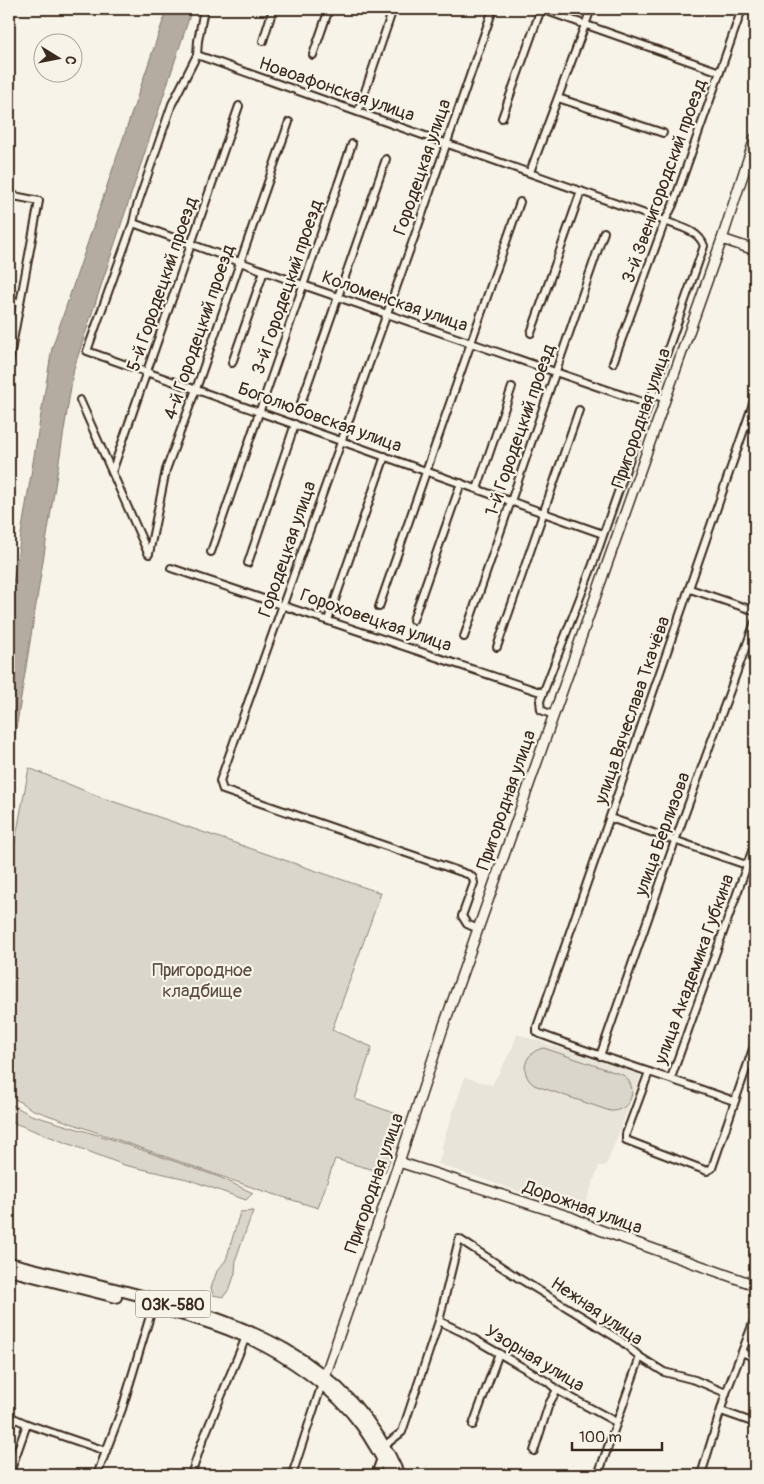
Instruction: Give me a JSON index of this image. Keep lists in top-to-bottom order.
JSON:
{
  "streets": {
    "main road": ["03К-580"],
    "street": [
      "Новоафонская улица",
      "Городецкая улица",
      "3-й Звенигородский проезд",
      "5-й Городецкий проезд",
      "3-й Городецкий проезд",
      "Коломенская улица",
      "4-й Городецкий проезд",
      "Боголюбовская улица",
      "Пригородная улица",
      "1-й Городецкий проезд",
      "Гороховецкая улица",
      "улица Вячеслава Ткачёва",
      "улица Берлизова",
      "улица Академика Губкина",
      "Дорожная улица",
      "Нежная улица",
      "Узорная улица"
    ]
  },
  "crossings": [
    ["Новоафонская улица", "Городецкая улица"],
    ["Новоафонская улица", "3-й Звенигородский проезд"],
    ["Новоафонская улица", "Коломенская улица"],
    ["Новоафонская улица", "Боголюбовская улица"],
    ["Новоафонская улица", "Гороховецкая улица"],
    ["Городецкая улица", "Коломенская улица"],
    ["Городецкая улица", "Боголюбовская улица"],
    ["Городецкая улица", "Пригородная улица"],
    ["Городецкая улица", "Гороховецкая улица"],
    ["5-й Городецкий проезд", "Коломенская улица"],
    ["5-й Городецкий проезд", "4-й Городецкий проезд"],
    ["5-й Городецкий проезд", "Боголюбовская улица"],
    ["3-й Городецкий проезд", "Коломенская улица"],
    ["3-й Городецкий проезд", "Боголюбовская улица"],
    ["Коломенская улица", "4-й Городецкий проезд"],
    ["Коломенская улица", "Боголюбовская улица"],
    ["Коломенская улица", "1-й Городецкий проезд"],
    ["4-й Городецкий проезд", "Боголюбовская улица"],
    ["Боголюбовская улица", "1-й Городецкий проезд"],
    ["Пригородная улица", "Дорожная улица"],
    ["Пригородная улица", "03К-580"],
    ["улица Вячеслава Ткачёва", "улица Берлизова"],
    ["Нежная улица", "Узорная улица"]
  ],
  "parks": ["Пригородное кладбище"],
  "scale_bar": "100 m",
  "north": "right"
}
